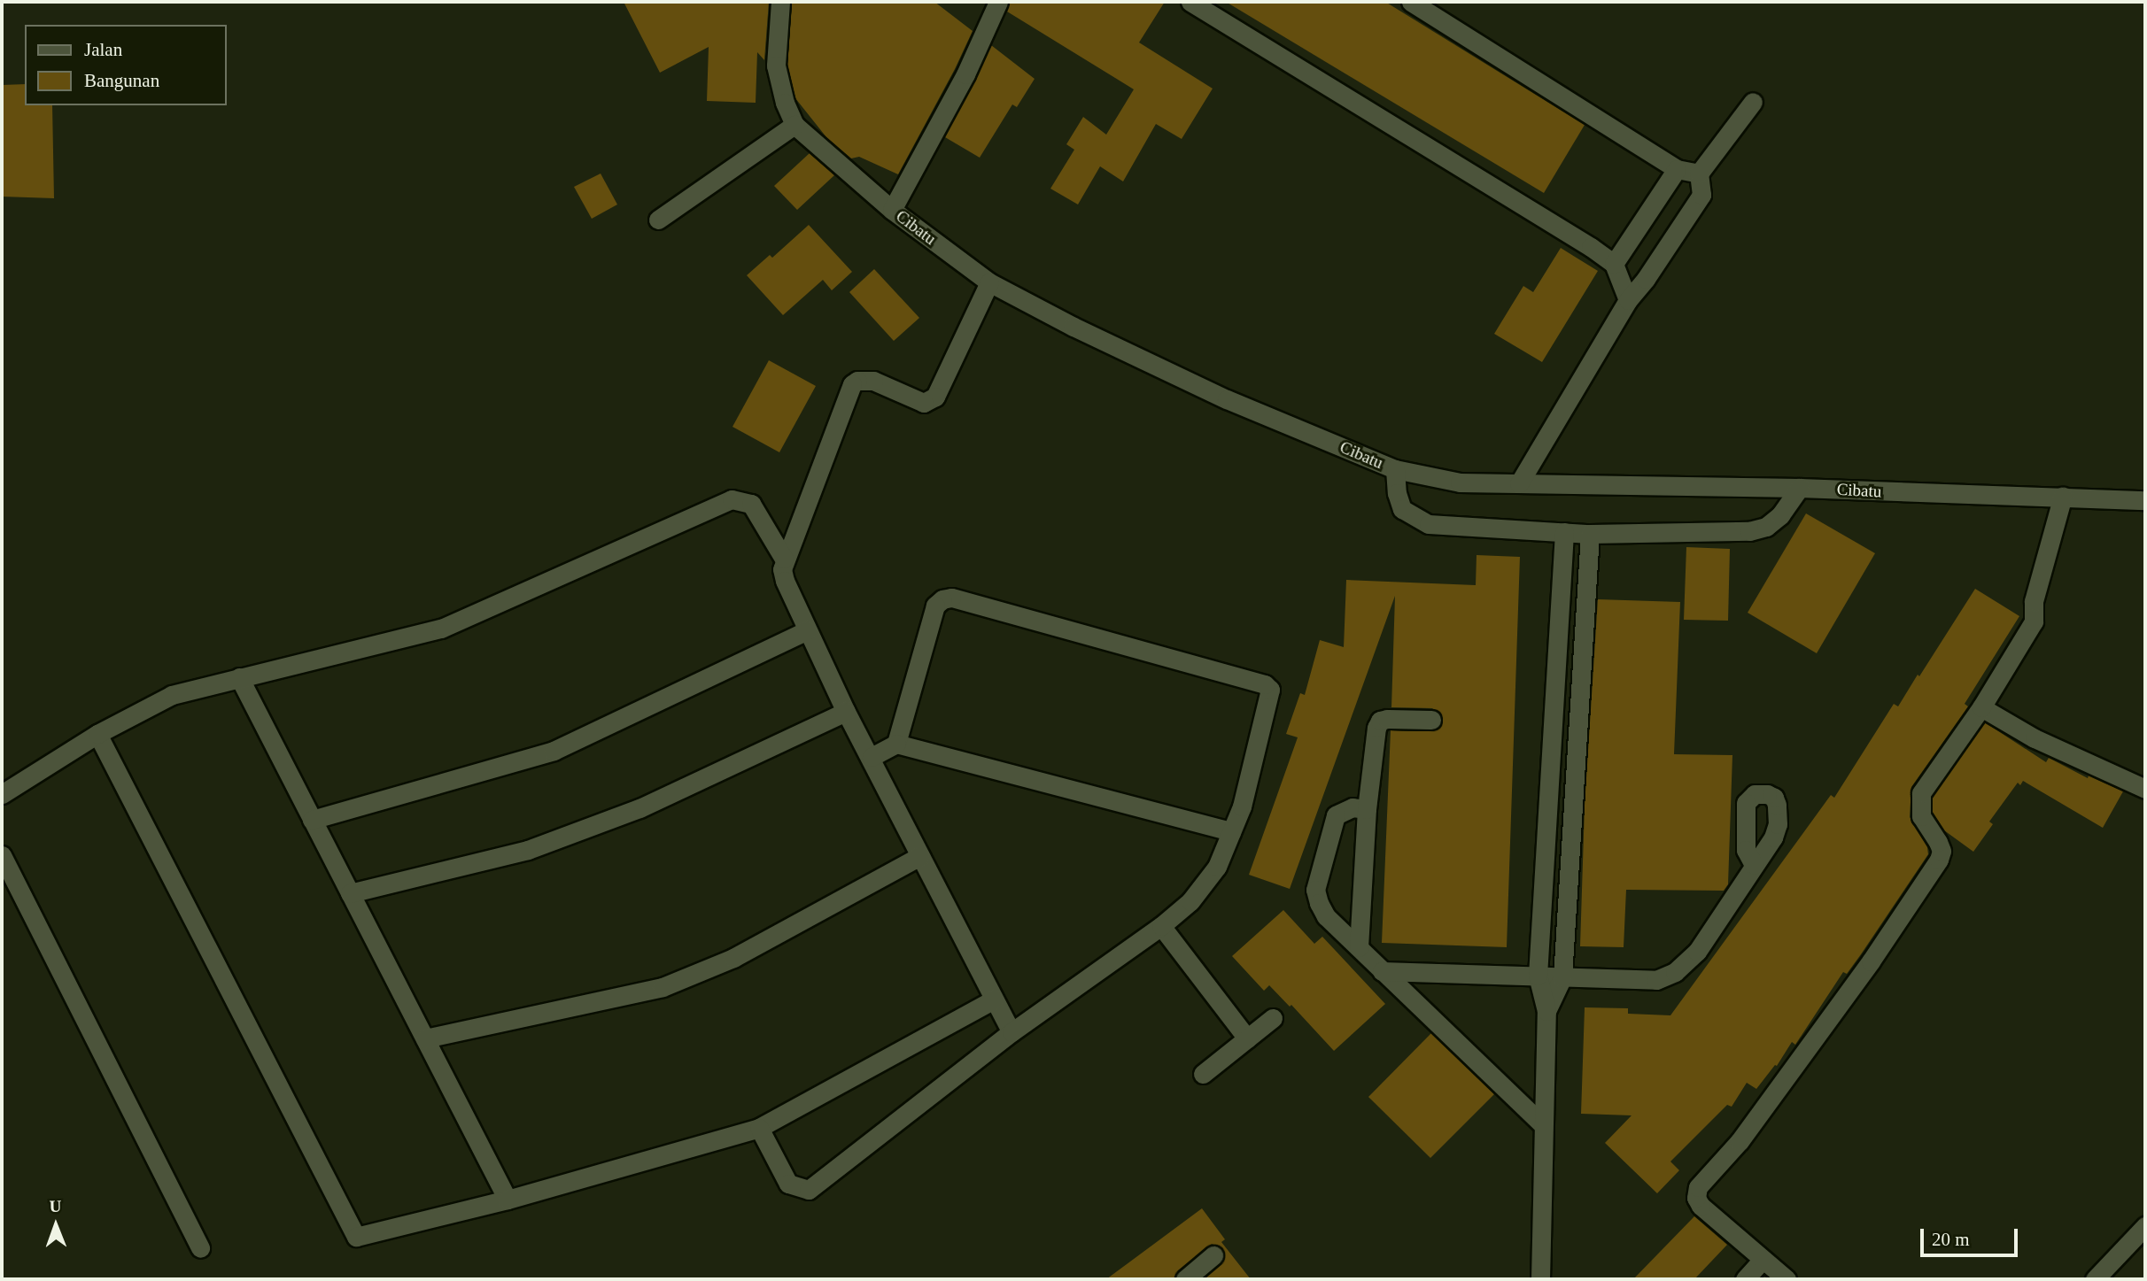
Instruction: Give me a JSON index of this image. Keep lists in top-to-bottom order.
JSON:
{
  "streets": {
    "street": ["Cibatu"]
  },
  "legend": ["Jalan", "Bangunan"],
  "scale_bar": "20 m",
  "north": "top"
}
